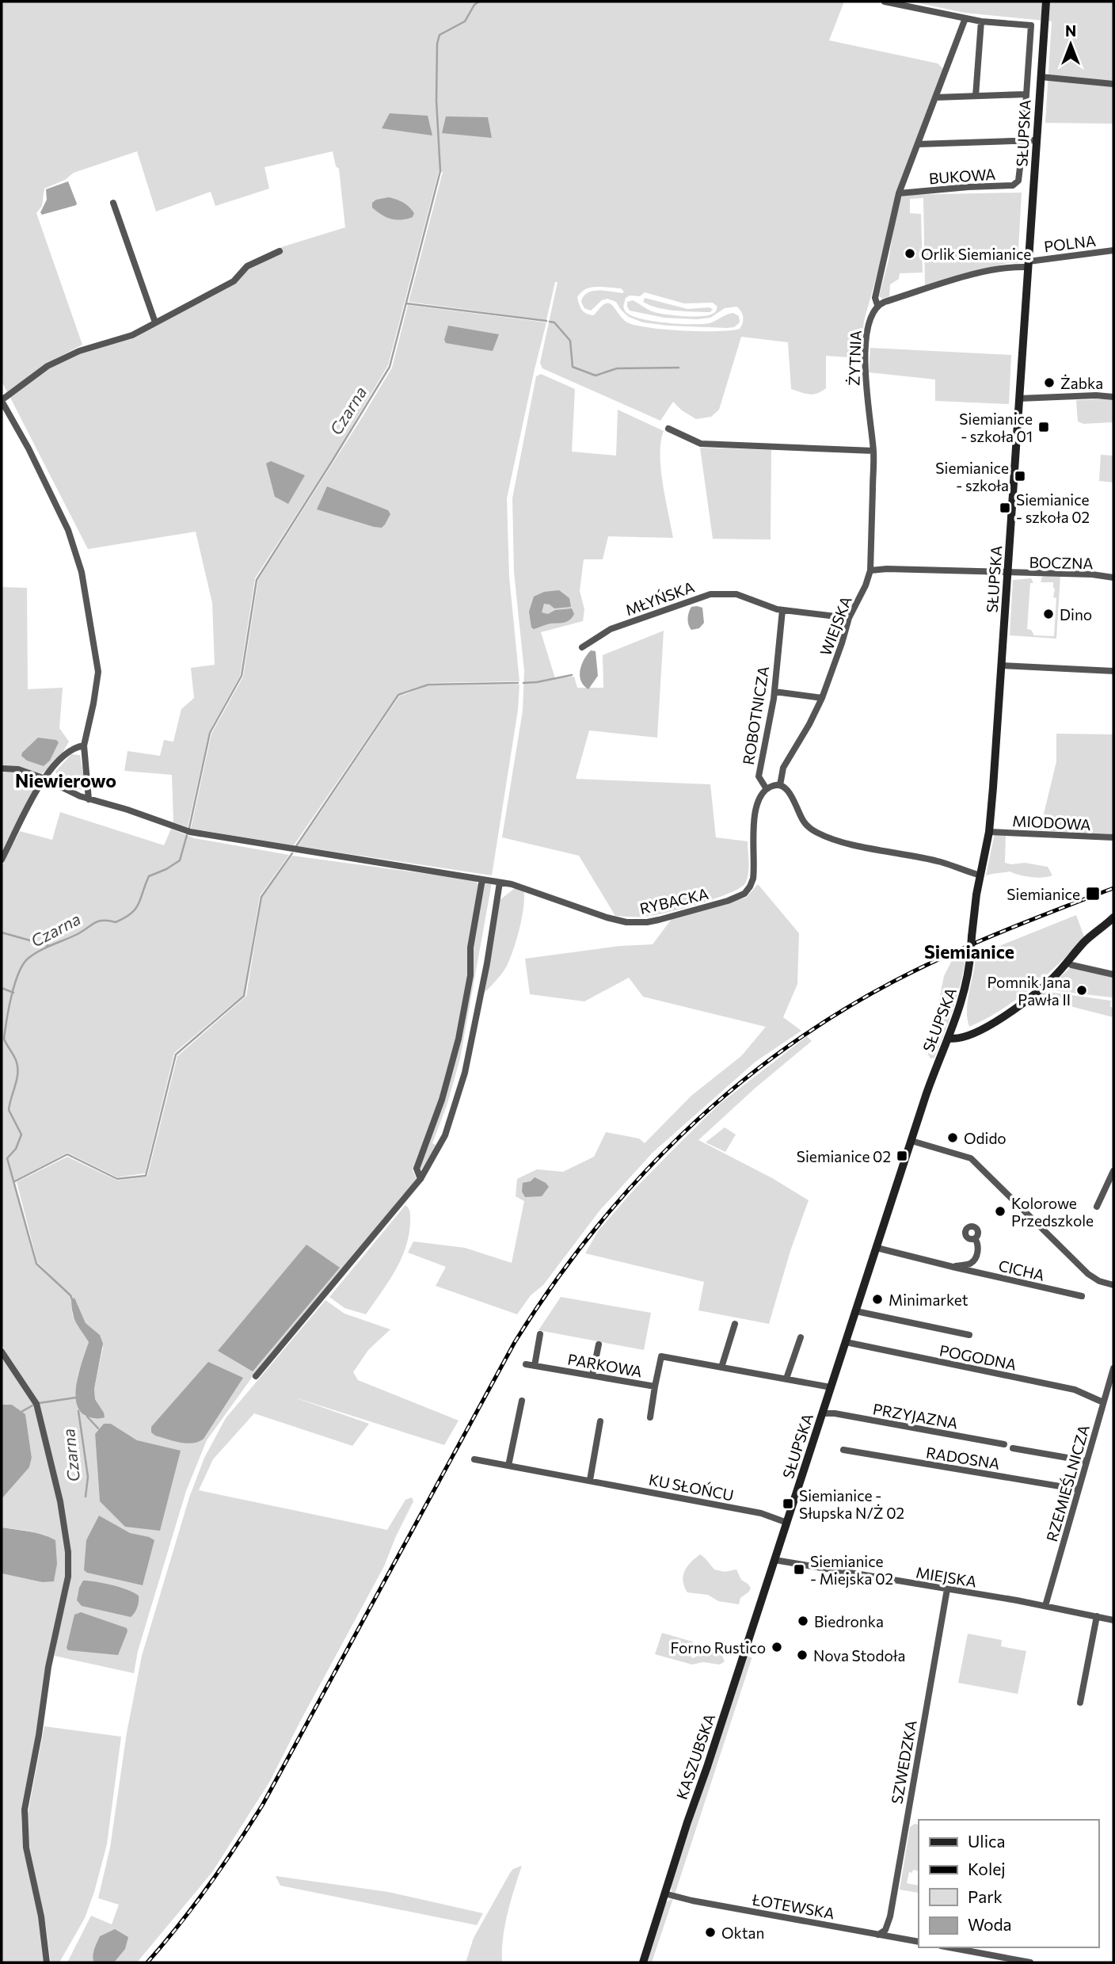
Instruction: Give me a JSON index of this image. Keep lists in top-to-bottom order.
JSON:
{
  "streets": {
    "main road": ["SŁUPSKA", "KASZUBSKA"],
    "street": [
      "BUKOWA",
      "POLNA",
      "ŻYTNIA",
      "BOCZNA",
      "MŁYŃSKA",
      "WIEJSKA",
      "ROBOTNICZA",
      "MIODOWA",
      "RYBACKA",
      "CICHA",
      "POGODNA",
      "PARKOWA",
      "PRZYJAZNA",
      "RADOSNA",
      "RZEMIEŚLNICZA",
      "KU SŁOŃCU",
      "MIEJSKA",
      "SZWEDZKA",
      "ŁOTEWSKA"
    ]
  },
  "crossings": [
    ["SŁUPSKA", "BUKOWA"],
    ["SŁUPSKA", "POLNA"],
    ["SŁUPSKA", "BOCZNA"],
    ["SŁUPSKA", "MIODOWA"],
    ["SŁUPSKA", "CICHA"],
    ["SŁUPSKA", "POGODNA"],
    ["SŁUPSKA", "PARKOWA"],
    ["SŁUPSKA", "PRZYJAZNA"],
    ["SŁUPSKA", "KU SŁOŃCU"],
    ["SŁUPSKA", "MIEJSKA"],
    ["SŁUPSKA", "KASZUBSKA"],
    ["BUKOWA", "ŻYTNIA"],
    ["ŻYTNIA", "WIEJSKA"],
    ["MŁYŃSKA", "WIEJSKA"],
    ["MŁYŃSKA", "ROBOTNICZA"],
    ["ROBOTNICZA", "RYBACKA"],
    ["POGODNA", "RZEMIEŚLNICZA"],
    ["RADOSNA", "RZEMIEŚLNICZA"],
    ["RZEMIEŚLNICZA", "MIEJSKA"],
    ["MIEJSKA", "KASZUBSKA"],
    ["MIEJSKA", "SZWEDZKA"],
    ["KASZUBSKA", "ŁOTEWSKA"],
    ["SZWEDZKA", "ŁOTEWSKA"]
  ],
  "districts": ["Niewierowo", "Siemianice"],
  "water": ["Czarna"],
  "places": {
    "other": [
      "Orlik Siemianice",
      "Żabka",
      "Dino",
      "Pomnik Jana Pawła II",
      "Odido",
      "Kolorowe Przedszkole",
      "Minimarket",
      "Biedronka",
      "Forno Rustico",
      "Nova Stodoła",
      "Oktan"
    ],
    "transit": [
      "Siemianice - szkoła 01",
      "Siemianice - szkoła",
      "Siemianice - szkoła 02",
      "Siemianice",
      "Siemianice 02",
      "Siemianice - Słupska N/Ż 02",
      "Siemianice - Miejska 02"
    ]
  },
  "legend": [
    "Ulica",
    "Kolej",
    "Park",
    "Woda"
  ],
  "north": "top"
}
